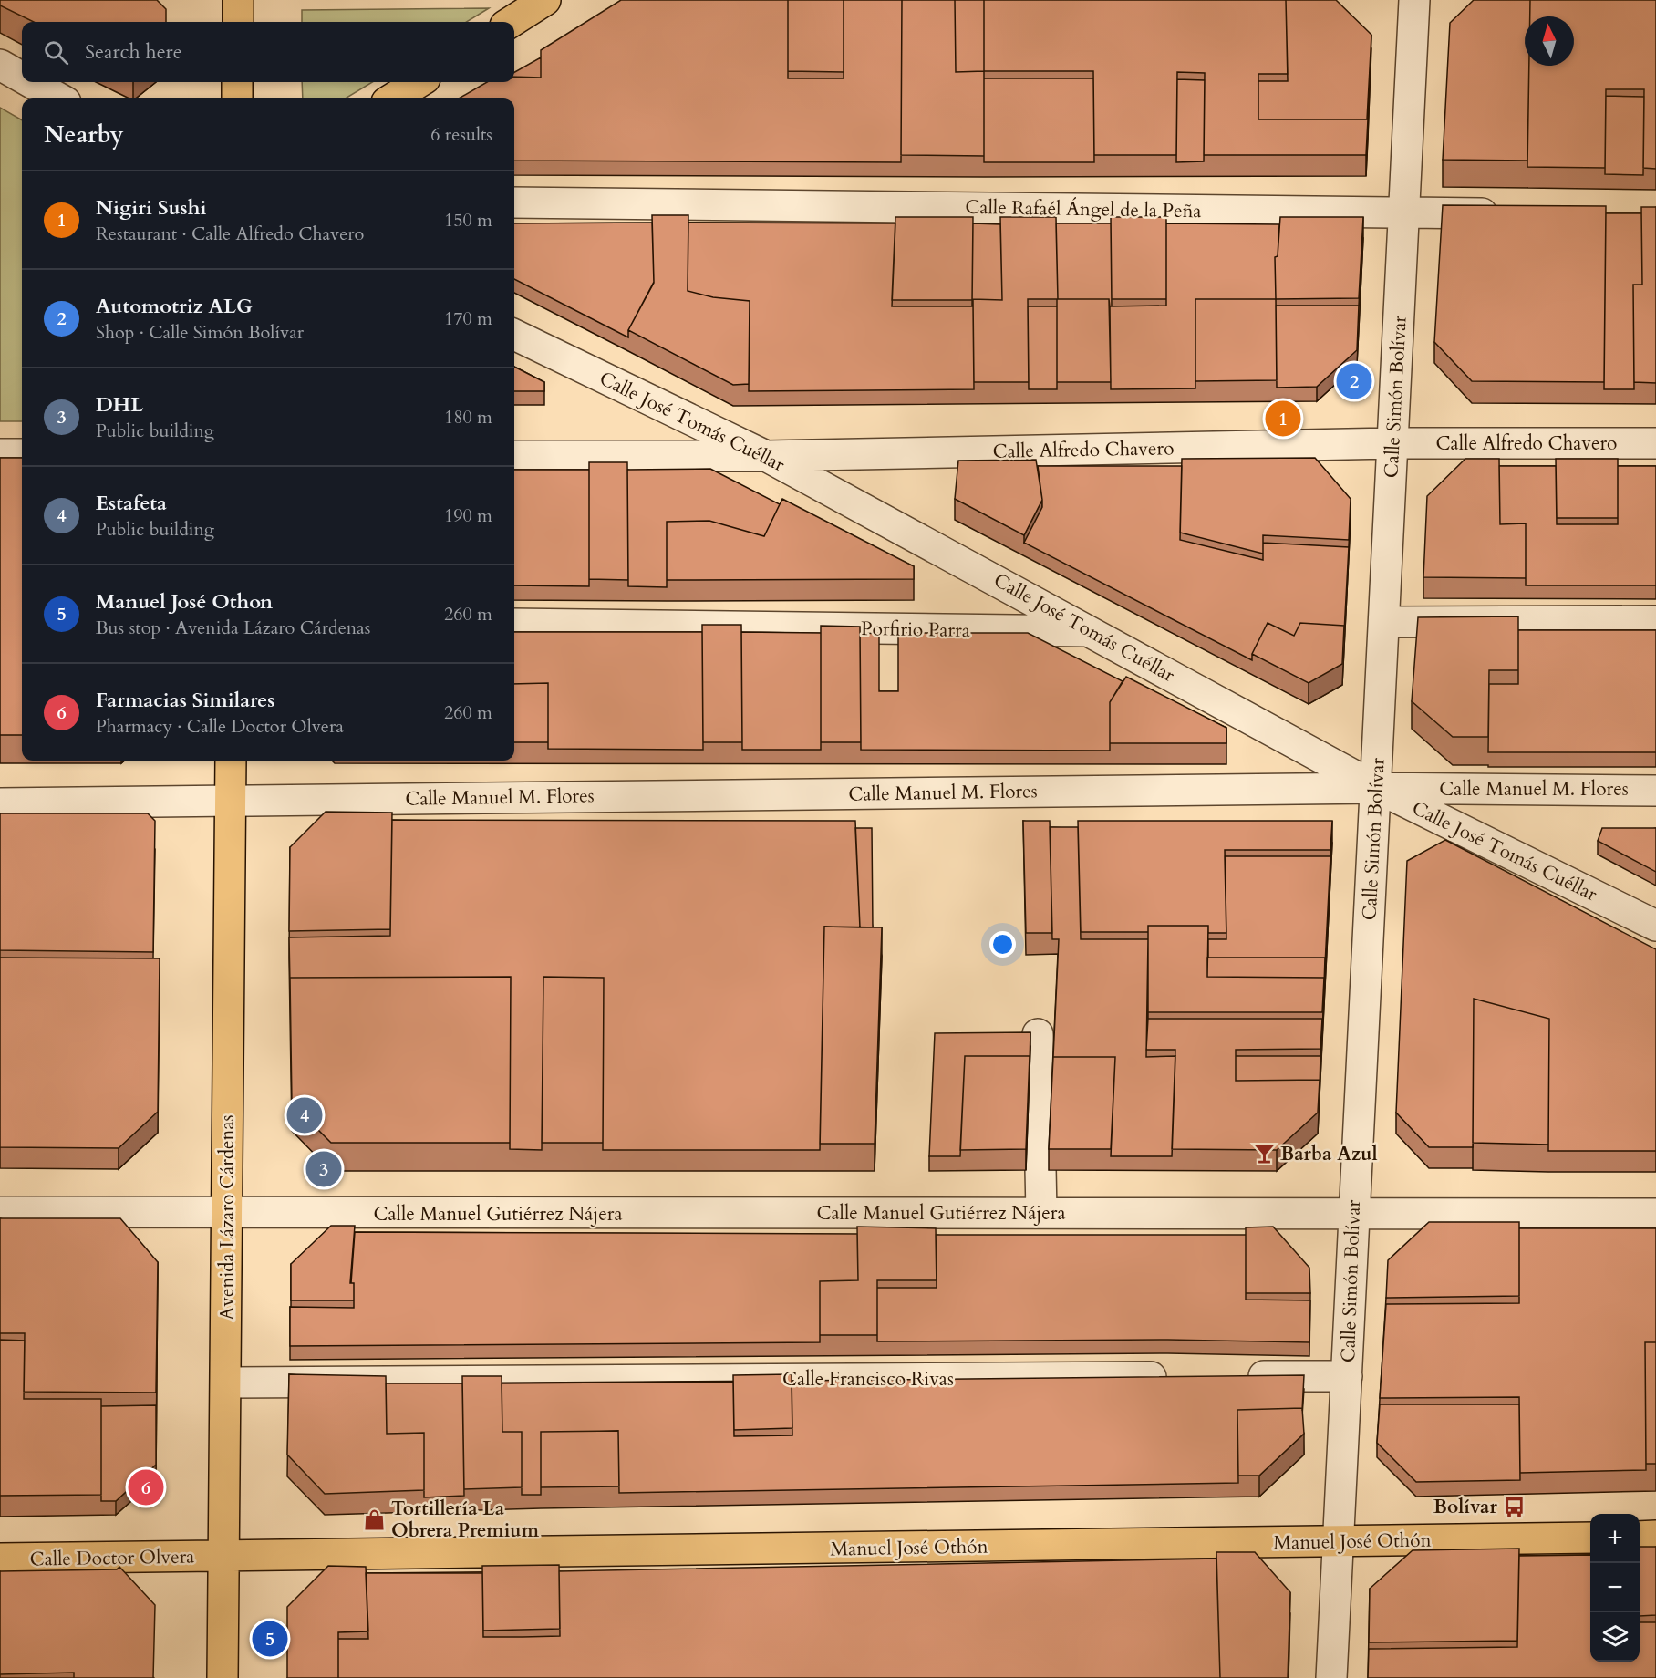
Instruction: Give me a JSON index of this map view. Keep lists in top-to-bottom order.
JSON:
{
  "streets": {
    "main road": ["Avenida Lázaro Cárdenas", "Manuel José Othón", "Calle Doctor Olvera"],
    "street": [
      "Calle Rafaél Ángel de la Peña",
      "Calle Simón Bolívar",
      "Calle José Tomás Cuéllar",
      "Calle Alfredo Chavero",
      "Porfirio Parra",
      "Calle Manuel M. Flores",
      "Calle Manuel Gutiérrez Nájera",
      "Calle Francisco Rivas"
    ]
  },
  "crossings": [
    ["Calle Rafaél Ángel de la Peña", "Calle Simón Bolívar"],
    ["Calle Simón Bolívar", "Calle José Tomás Cuéllar"],
    ["Calle Simón Bolívar", "Calle Alfredo Chavero"],
    ["Calle Simón Bolívar", "Calle Manuel M. Flores"],
    ["Calle Simón Bolívar", "Calle Manuel Gutiérrez Nájera"],
    ["Calle Simón Bolívar", "Manuel José Othón"],
    ["Calle José Tomás Cuéllar", "Calle Alfredo Chavero"],
    ["Calle José Tomás Cuéllar", "Porfirio Parra"],
    ["Calle José Tomás Cuéllar", "Calle Manuel M. Flores"],
    ["Calle Manuel M. Flores", "Avenida Lázaro Cárdenas"],
    ["Calle Manuel Gutiérrez Nájera", "Avenida Lázaro Cárdenas"],
    ["Avenida Lázaro Cárdenas", "Calle Francisco Rivas"],
    ["Avenida Lázaro Cárdenas", "Manuel José Othón"],
    ["Avenida Lázaro Cárdenas", "Calle Doctor Olvera"],
    ["Manuel José Othón", "Calle Doctor Olvera"]
  ],
  "places": {
    "bar": ["Barba Azul"],
    "bus stop": ["Bolívar"],
    "shop": ["Tortillería La Obrera Premium"]
  },
  "north": "top",
  "page": {
    "search": "Search here",
    "heading": ["Nearby", "6 results"],
    "list": [
      {
        "mark": "1",
        "name": "Nigiri Sushi",
        "note": "Restaurant · Calle Alfredo Chavero",
        "value": "150 m"
      },
      {
        "mark": "2",
        "name": "Automotriz ALG",
        "note": "Shop · Calle Simón Bolívar",
        "value": "170 m"
      },
      {
        "mark": "3",
        "name": "DHL",
        "note": "Public building",
        "value": "180 m"
      },
      {
        "mark": "4",
        "name": "Estafeta",
        "note": "Public building",
        "value": "190 m"
      },
      {
        "mark": "5",
        "name": "Manuel José Othon",
        "note": "Bus stop · Avenida Lázaro Cárdenas",
        "value": "260 m"
      },
      {
        "mark": "6",
        "name": "Farmacias Similares",
        "note": "Pharmacy · Calle Doctor Olvera",
        "value": "260 m"
      }
    ],
    "pins": [
      "2",
      "1",
      "4",
      "3",
      "6",
      "5"
    ],
    "map_buttons": ["+", "−"]
  }
}
